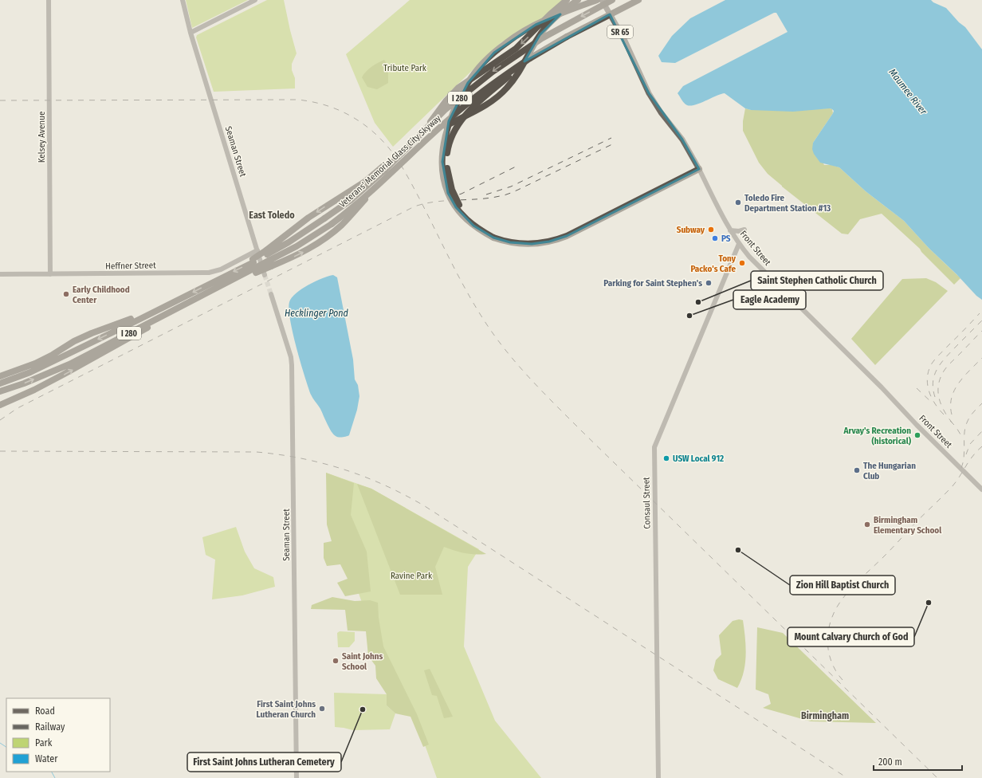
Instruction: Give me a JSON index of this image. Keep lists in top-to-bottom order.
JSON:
{
  "streets": {
    "highway": ["I 280", "Veterans' Memorial Glass City Skyway"],
    "main road": ["SR 65", "Front Street"],
    "street": [
      "Kelsey Avenue",
      "Seaman Street",
      "Heffner Street",
      "Consaul Street"
    ]
  },
  "crossings": [
    ["I 280", "Veterans' Memorial Glass City Skyway"],
    ["Kelsey Avenue", "Heffner Street"],
    ["Seaman Street", "Heffner Street"],
    ["Front Street", "Consaul Street"]
  ],
  "districts": ["East Toledo", "Birmingham"],
  "water": ["Maumee River", "Hecklinger Pond"],
  "parks": ["Tribute Park", "Ravine Park"],
  "places": [
    "Toledo Fire Department Station #13",
    "Subway",
    "PS",
    "Tony Packo's Cafe",
    "Parking for Saint Stephen's",
    "Early Childhood Center",
    "Saint Stephen Catholic Church",
    "Eagle Academy",
    "Arvay's Recreation (historical)",
    "USW Local 912",
    "The Hungarian Club",
    "Birmingham Elementary School",
    "Zion Hill Baptist Church",
    "Mount Calvary Church of God",
    "Saint Johns School",
    "First Saint Johns Lutheran Church",
    "First Saint Johns Lutheran Cemetery"
  ],
  "legend": [
    "Road",
    "Railway",
    "Park",
    "Water"
  ],
  "scale_bar": "200 m"
}
